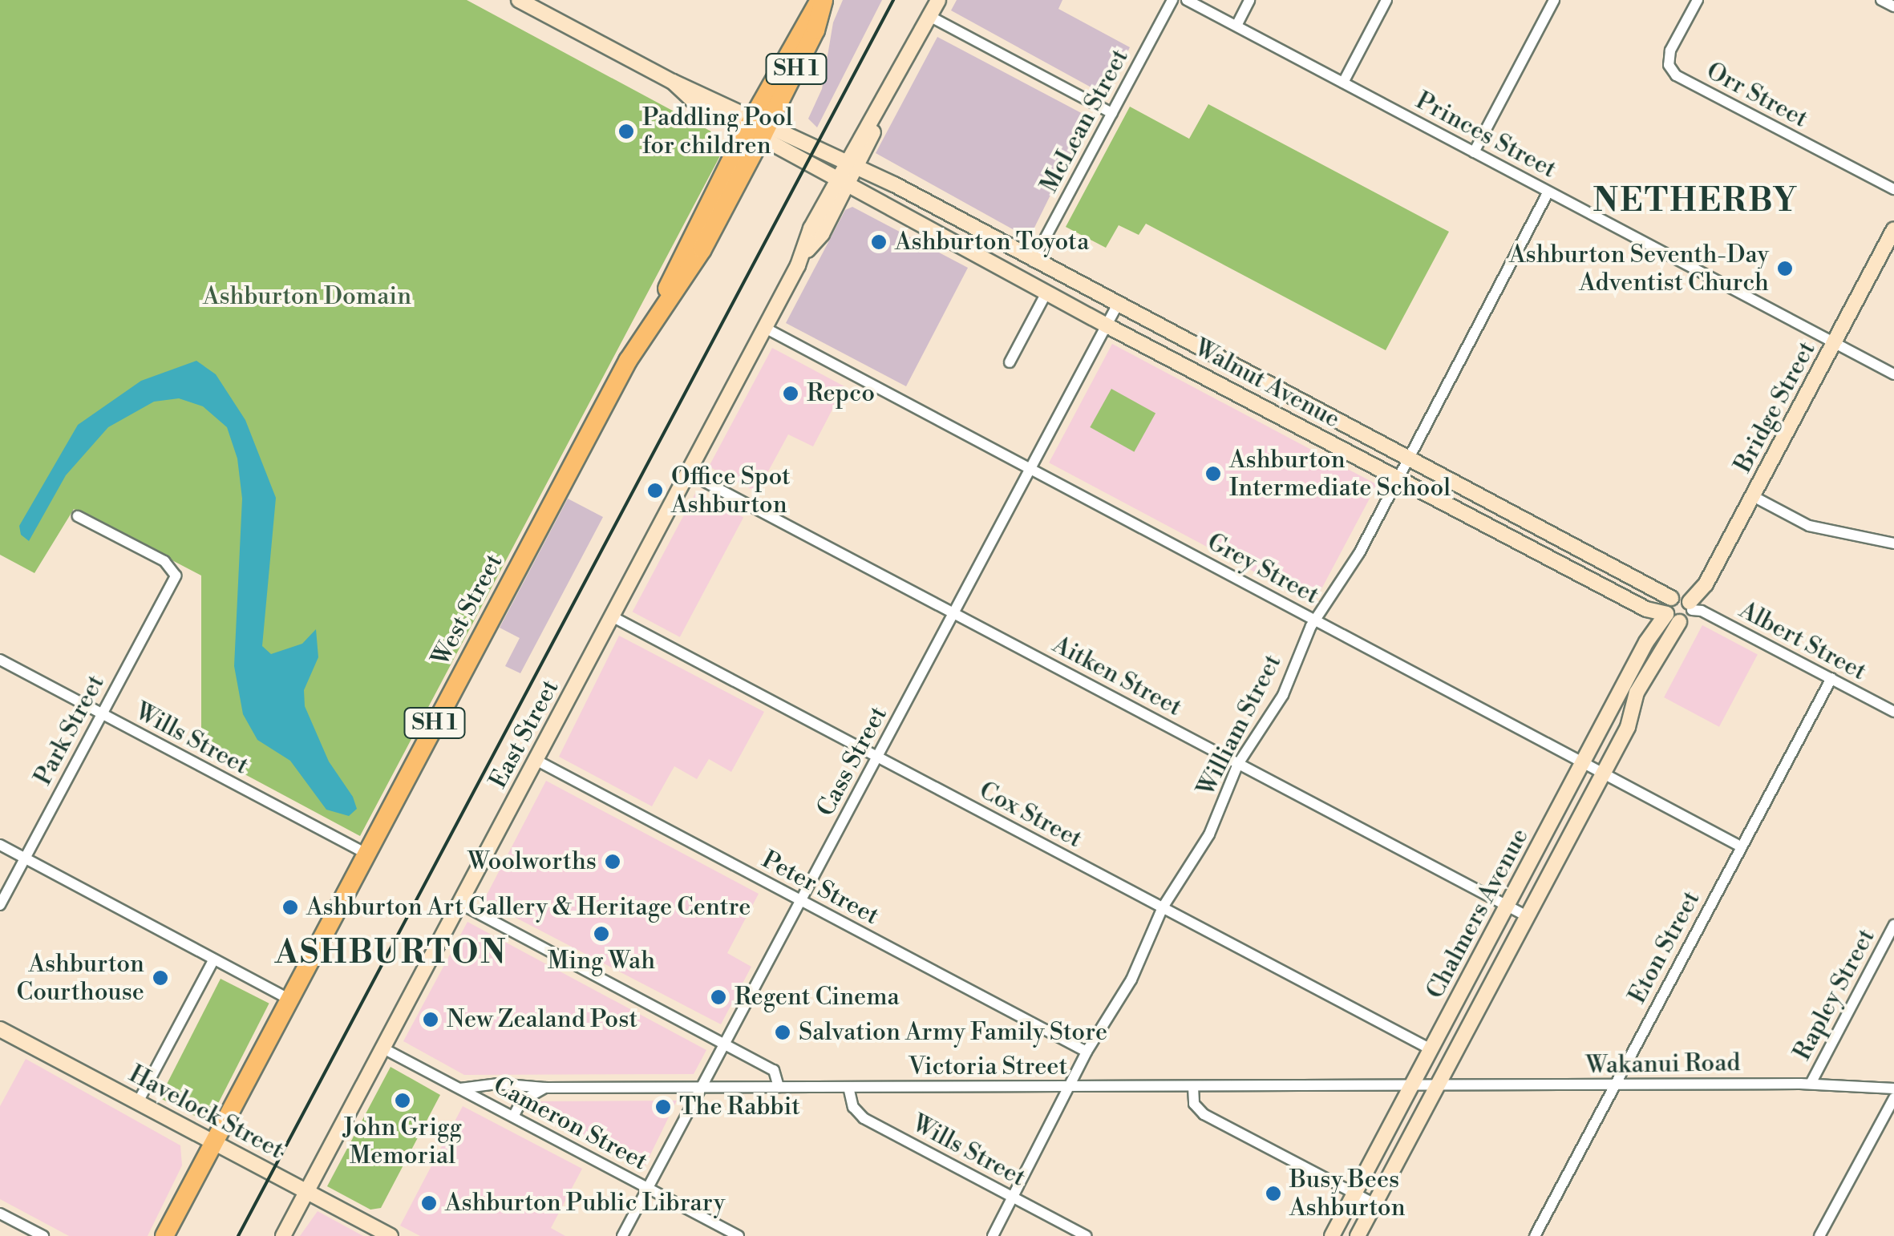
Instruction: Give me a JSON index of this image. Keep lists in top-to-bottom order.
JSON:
{
  "streets": {
    "highway": ["SH 1", "West Street"],
    "street": [
      "Orr Street",
      "McLean Street",
      "Princes Street",
      "Walnut Avenue",
      "Bridge Street",
      "Grey Street",
      "Albert Street",
      "Aitken Street",
      "William Street",
      "Park Street",
      "East Street",
      "Wills Street",
      "Cass Street",
      "Cox Street",
      "Peter Street",
      "Chalmers Avenue",
      "Eton Street",
      "Rapley Street",
      "Wakanui Road",
      "Victoria Street",
      "Havelock Street",
      "Cameron Street"
    ]
  },
  "crossings": [
    ["McLean Street", "Walnut Avenue"],
    ["Princes Street", "Bridge Street"],
    ["Princes Street", "William Street"],
    ["Walnut Avenue", "Bridge Street"],
    ["Walnut Avenue", "West Street"],
    ["Walnut Avenue", "Albert Street"],
    ["Walnut Avenue", "William Street"],
    ["Walnut Avenue", "East Street"],
    ["Walnut Avenue", "Cass Street"],
    ["Walnut Avenue", "Chalmers Avenue"],
    ["Bridge Street", "Albert Street"],
    ["Bridge Street", "Chalmers Avenue"],
    ["Grey Street", "William Street"],
    ["Grey Street", "East Street"],
    ["Grey Street", "Cass Street"],
    ["Grey Street", "Chalmers Avenue"],
    ["Grey Street", "Eton Street"],
    ["West Street", "Wills Street"],
    ["West Street", "Havelock Street"],
    ["Albert Street", "Eton Street"],
    ["Aitken Street", "William Street"],
    ["Aitken Street", "East Street"],
    ["Aitken Street", "Cass Street"],
    ["Aitken Street", "Chalmers Avenue"],
    ["William Street", "Wills Street"],
    ["William Street", "Cox Street"],
    ["William Street", "Peter Street"],
    ["William Street", "Victoria Street"],
    ["Park Street", "Wills Street"],
    ["East Street", "Cox Street"],
    ["East Street", "Peter Street"],
    ["East Street", "Havelock Street"],
    ["East Street", "Cameron Street"],
    ["Wills Street", "Victoria Street"],
    ["Cass Street", "Cox Street"],
    ["Cass Street", "Peter Street"],
    ["Cass Street", "Victoria Street"],
    ["Cass Street", "Cameron Street"],
    ["Cox Street", "Chalmers Avenue"],
    ["Chalmers Avenue", "Wakanui Road"],
    ["Chalmers Avenue", "Victoria Street"],
    ["Eton Street", "Wakanui Road"],
    ["Rapley Street", "Wakanui Road"],
    ["Wakanui Road", "Victoria Street"],
    ["Victoria Street", "Cameron Street"]
  ],
  "districts": ["NETHERBY", "ASHBURTON"],
  "parks": ["Ashburton Domain"],
  "places": [
    "Paddling Pool for children",
    "Ashburton Toyota",
    "Ashburton Seventh-Day Adventist Church",
    "Repco",
    "Ashburton Intermediate School",
    "Office Spot Ashburton",
    "Woolworths",
    "Ashburton Art Gallery & Heritage Centre",
    "Ming Wah",
    "Ashburton Courthouse",
    "Regent Cinema",
    "New Zealand Post",
    "Salvation Army Family Store",
    "John Grigg Memorial",
    "The Rabbit",
    "Busy Bees Ashburton",
    "Ashburton Public Library"
  ]
}
